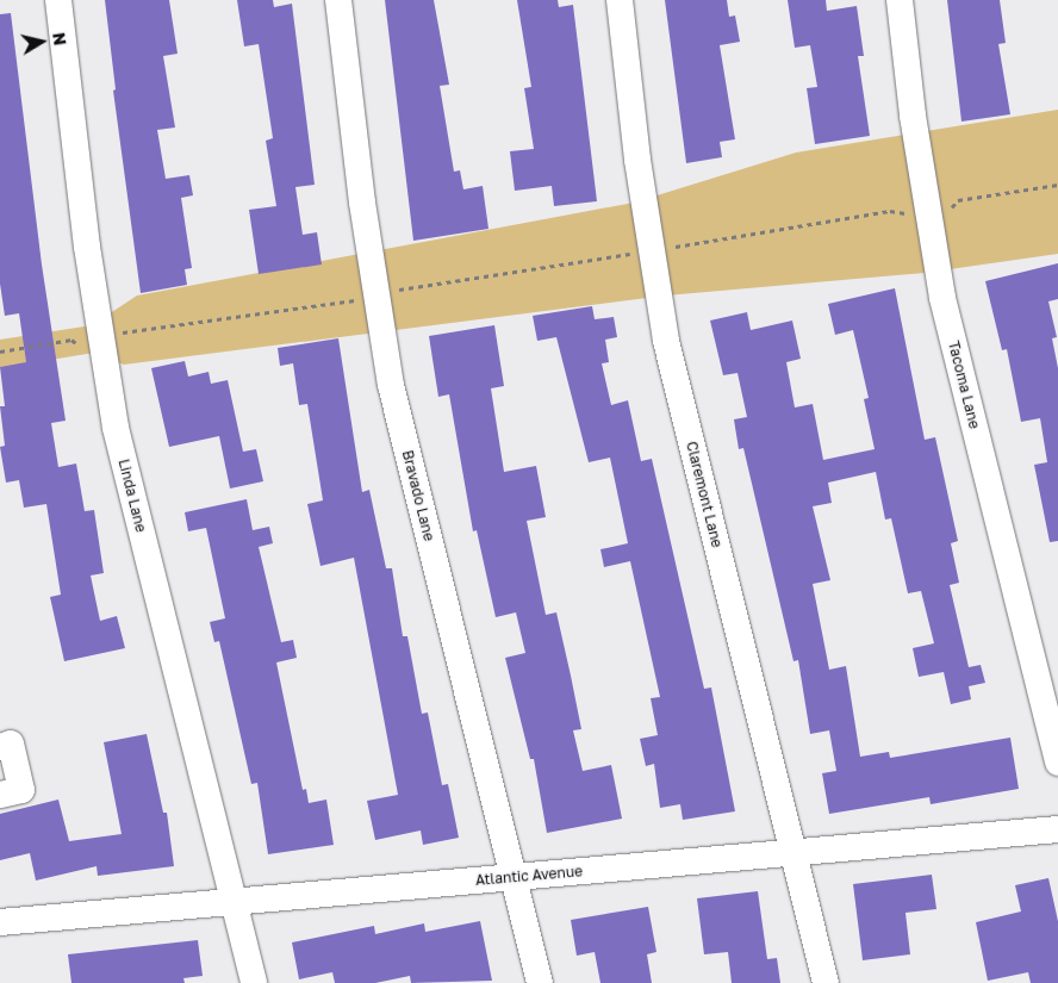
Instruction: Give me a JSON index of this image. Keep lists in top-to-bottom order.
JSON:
{
  "streets": {
    "street": [
      "Tacoma Lane",
      "Claremont Lane",
      "Linda Lane",
      "Bravado Lane",
      "Atlantic Avenue"
    ]
  },
  "crossings": [
    ["Claremont Lane", "Atlantic Avenue"],
    ["Linda Lane", "Atlantic Avenue"],
    ["Bravado Lane", "Atlantic Avenue"]
  ],
  "north": "right"
}
